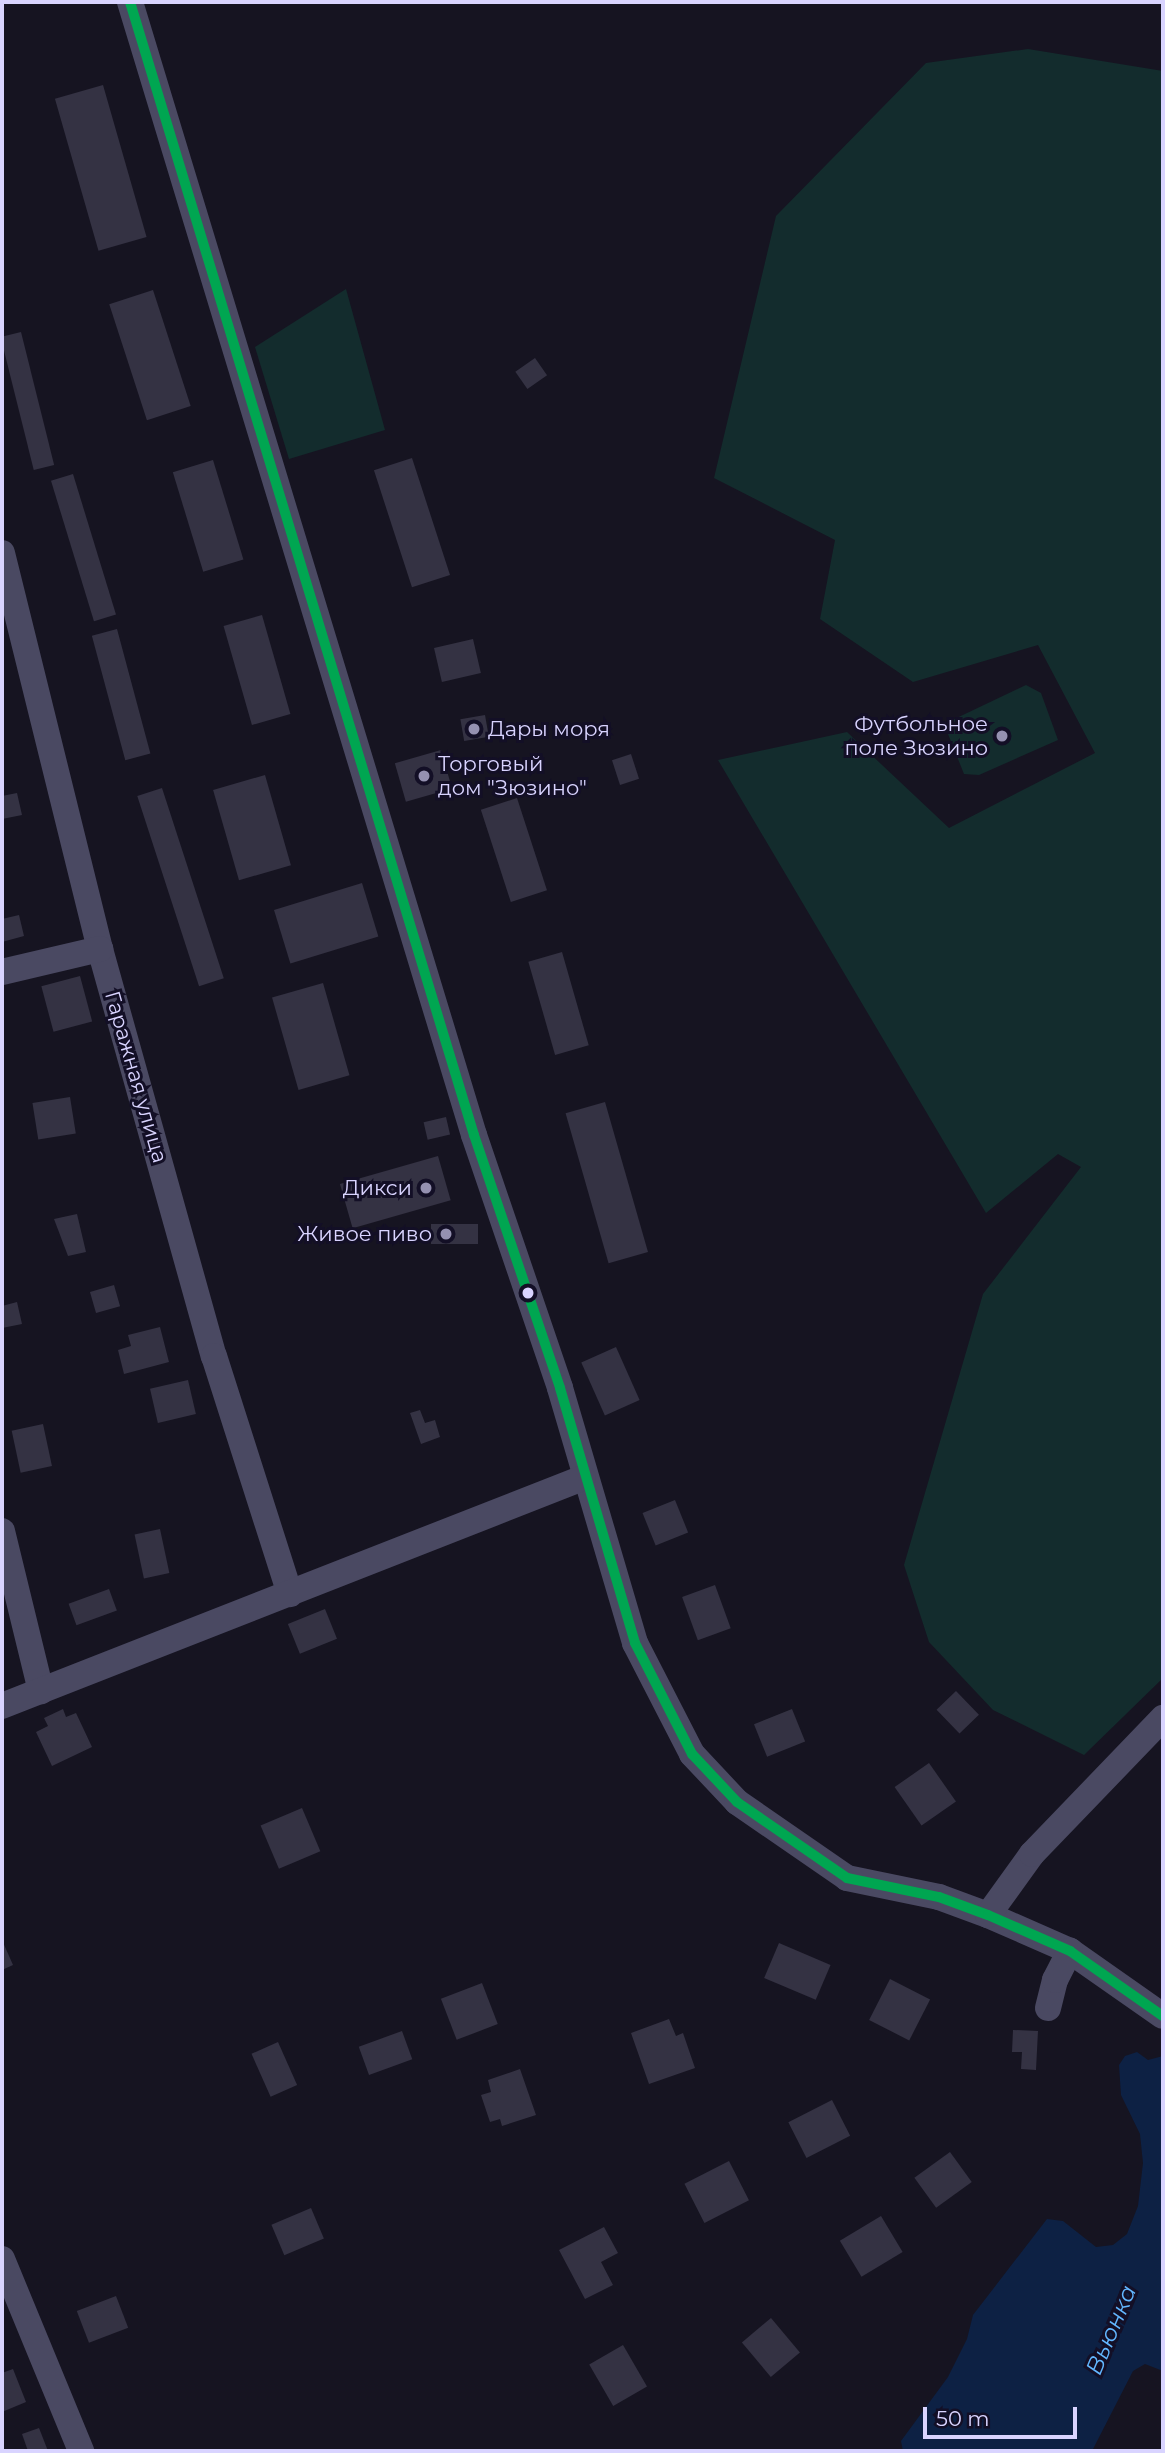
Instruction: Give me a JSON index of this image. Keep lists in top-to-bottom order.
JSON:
{
  "streets": {
    "street": ["Гаражная улица"]
  },
  "water": ["Вьюнка"],
  "places": [
    "Дары моря",
    "Футбольное поле Зюзино",
    "Торговый дом \"Зюзино\"",
    "Дикси",
    "Живое пиво"
  ],
  "scale_bar": "50 m"
}
